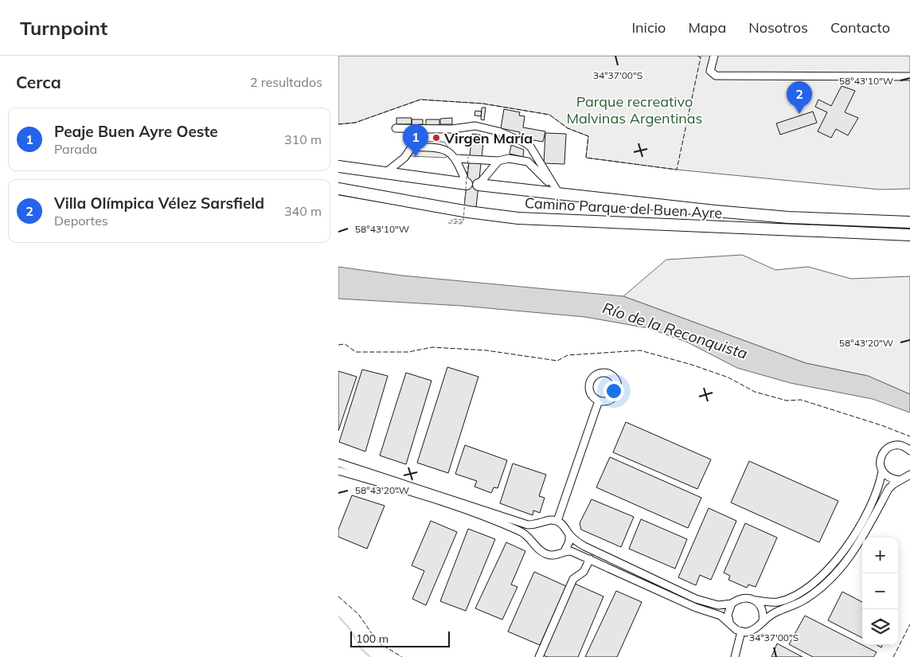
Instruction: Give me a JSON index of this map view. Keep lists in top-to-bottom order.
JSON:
{
  "streets": {
    "highway": ["Camino Parque del Buen Ayre"]
  },
  "water": ["Río de la Reconquista"],
  "parks": ["Parque recreativo Malvinas Argentinas"],
  "places": ["Virgen María"],
  "scale_bar": "100 m",
  "page": {
    "header": "Turnpoint",
    "nav": [
      "Inicio",
      "Mapa",
      "Nosotros",
      "Contacto"
    ],
    "heading": ["Cerca", "2 resultados"],
    "pins": ["2", "1"],
    "list": [
      {
        "mark": "1",
        "name": "Peaje Buen Ayre Oeste",
        "note": "Parada",
        "value": "310 m"
      },
      {
        "mark": "2",
        "name": "Villa Olímpica Vélez Sarsfield",
        "note": "Deportes",
        "value": "340 m"
      }
    ],
    "map_buttons": ["+", "−"],
    "scale": "100 m"
  },
  "coordinates": ["34°37'00\"S", "58°43'10\"W", "58°43'20\"W"]
}
